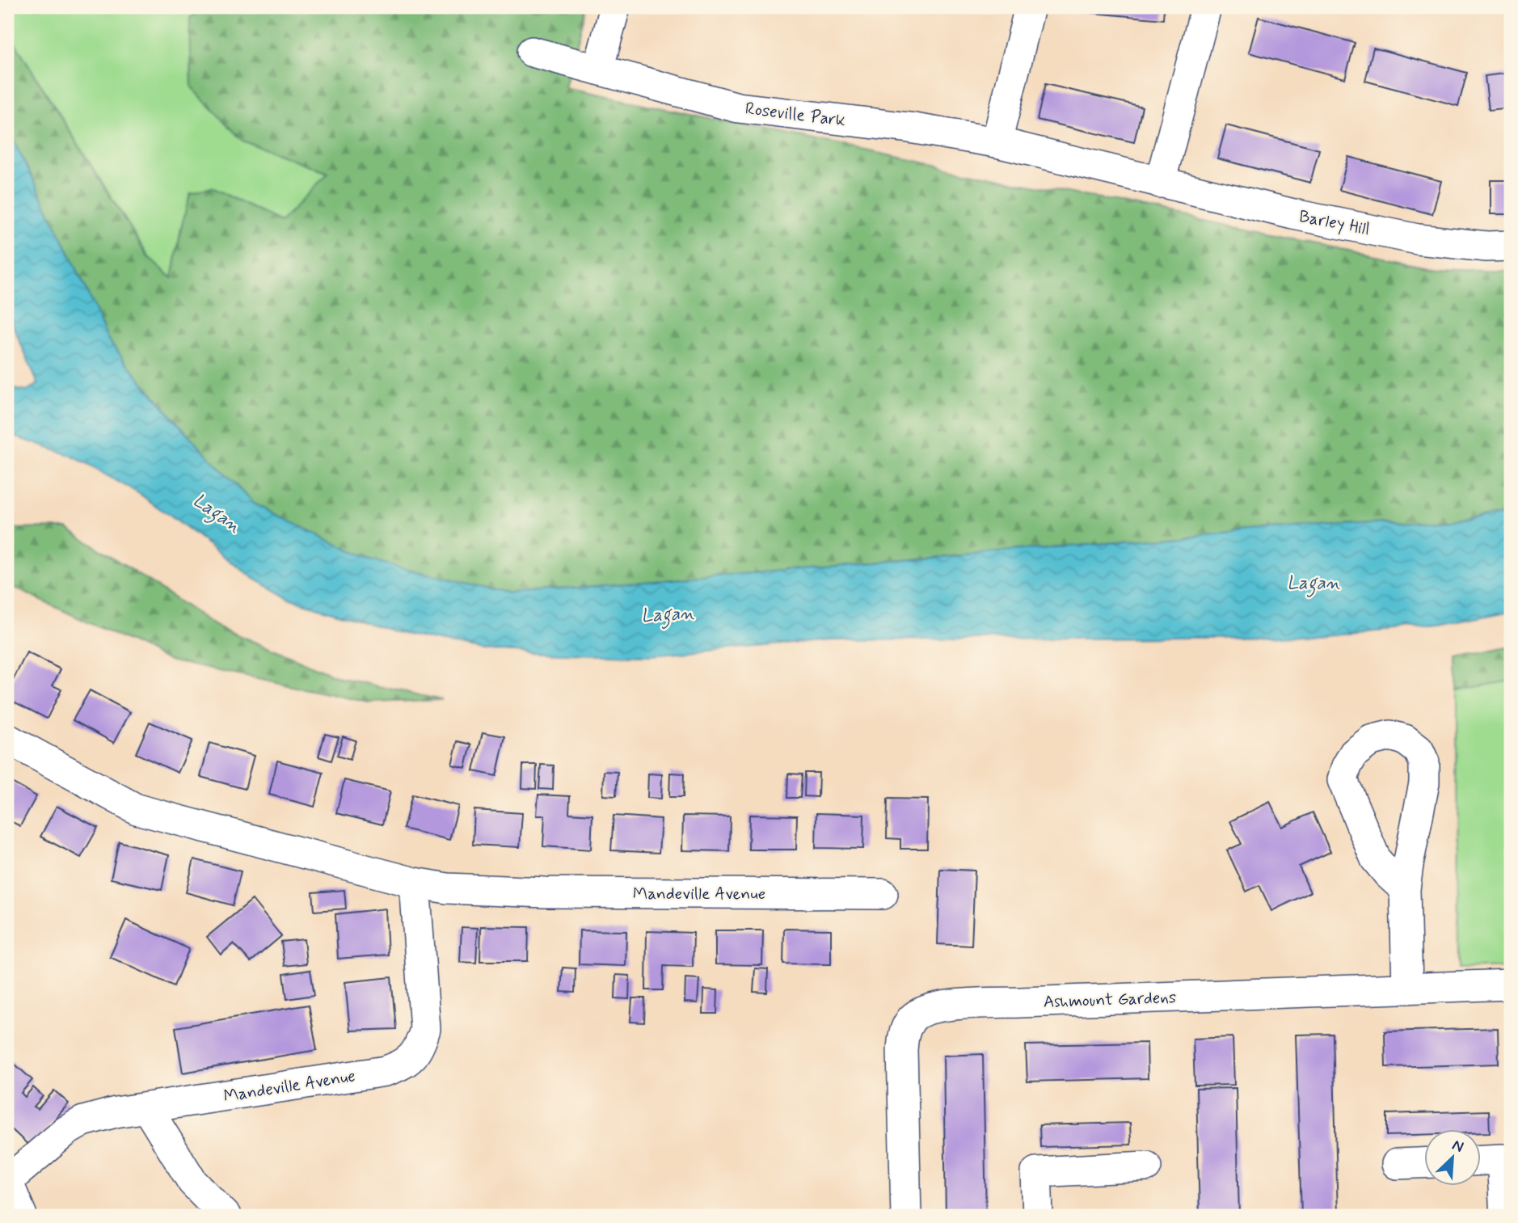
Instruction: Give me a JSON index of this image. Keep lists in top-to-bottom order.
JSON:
{
  "streets": {
    "street": [
      "Roseville Park",
      "Barley Hill",
      "Mandeville Avenue",
      "Ashmount Gardens"
    ]
  },
  "crossings": [
    ["Roseville Park", "Barley Hill"]
  ],
  "water": ["Lagan"],
  "north": "top right"
}
